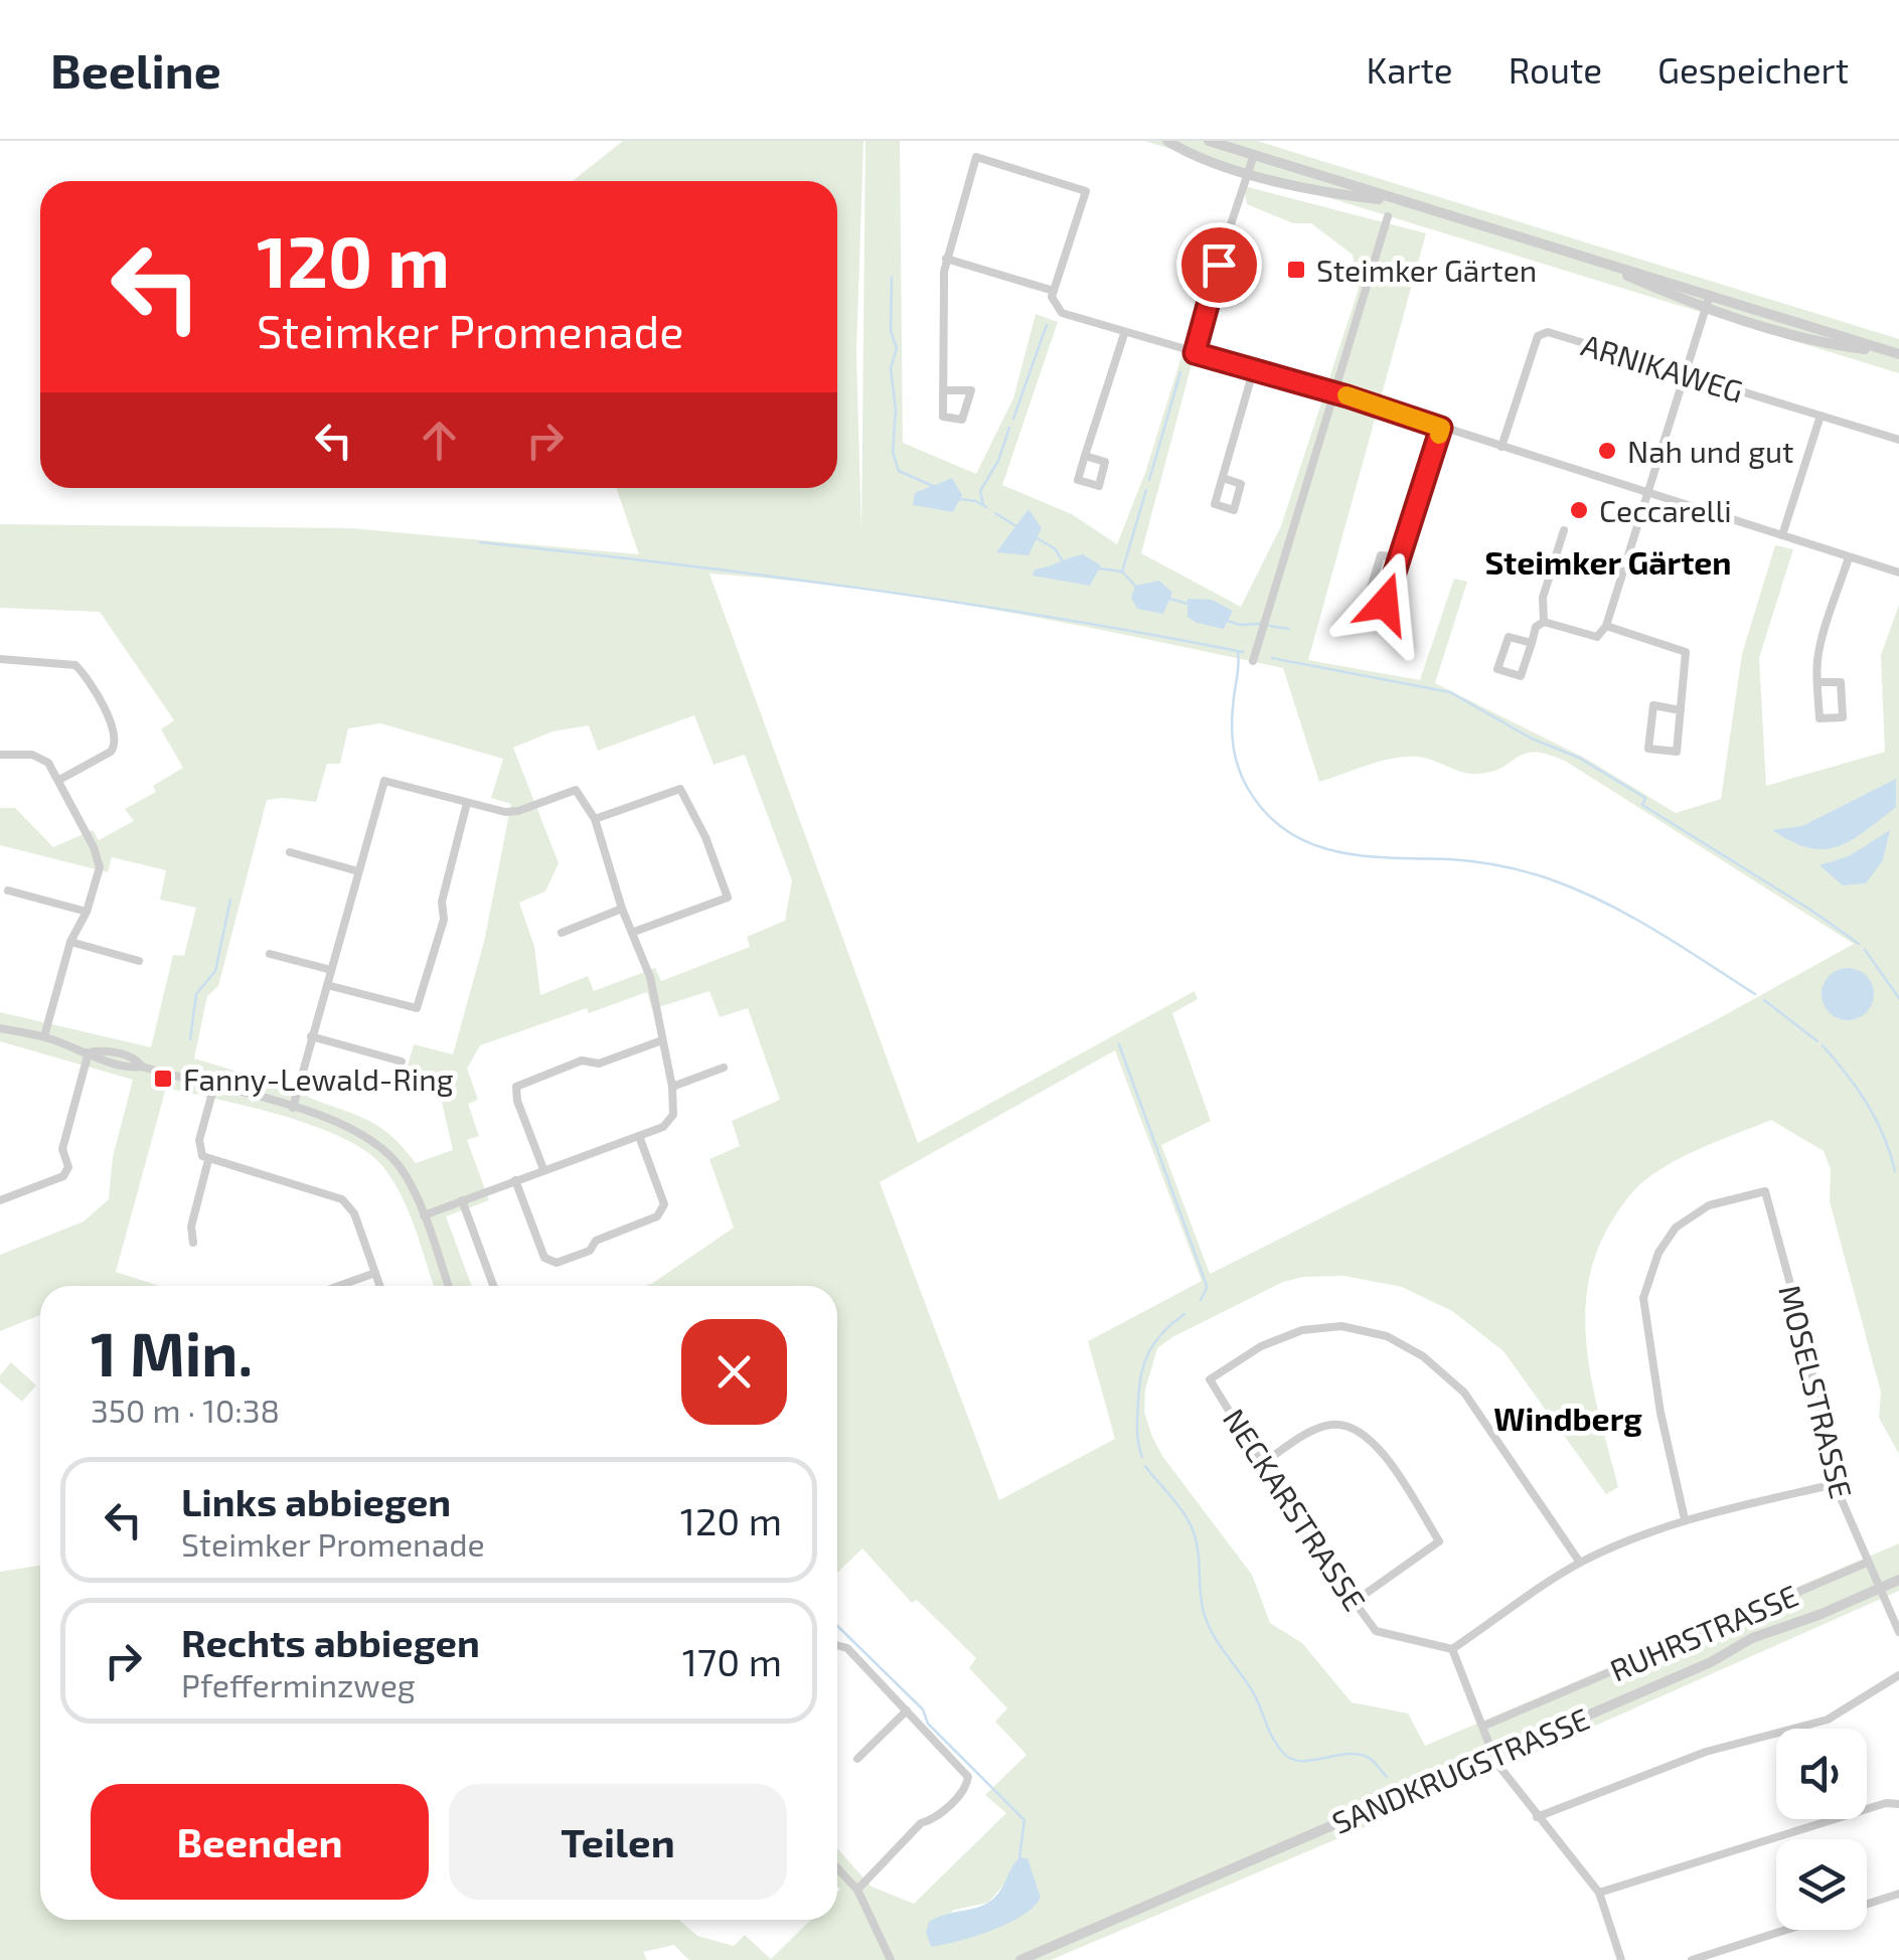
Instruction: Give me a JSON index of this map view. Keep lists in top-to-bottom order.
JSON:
{
  "streets": {
    "street": [
      "ARNIKAWEG",
      "MOSELSTRASSE",
      "NECKARSTRASSE",
      "RUHRSTRASSE",
      "SANDKRUGSTRASSE"
    ]
  },
  "crossings": [
    ["MOSELSTRASSE", "RUHRSTRASSE"],
    ["MOSELSTRASSE", "SANDKRUGSTRASSE"]
  ],
  "districts": ["Steimker Gärten", "Windberg"],
  "places": {
    "transit": ["Steimker Gärten", "Fanny-Lewald-Ring"],
    "other": ["Nah und gut", "Ceccarelli"]
  },
  "page": {
    "header": "Beeline",
    "nav": ["Karte", "Route", "Gespeichert"],
    "turn": ["120 m", "Steimker Promenade"],
    "heading": ["1 Min.", "350 m · 10:38"],
    "list": [
      {
        "name": "Links abbiegen",
        "note": "Steimker Promenade",
        "value": "120 m"
      },
      {
        "name": "Rechts abbiegen",
        "note": "Pfefferminzweg",
        "value": "170 m"
      }
    ],
    "buttons": ["Beenden", "Teilen"]
  }
}
